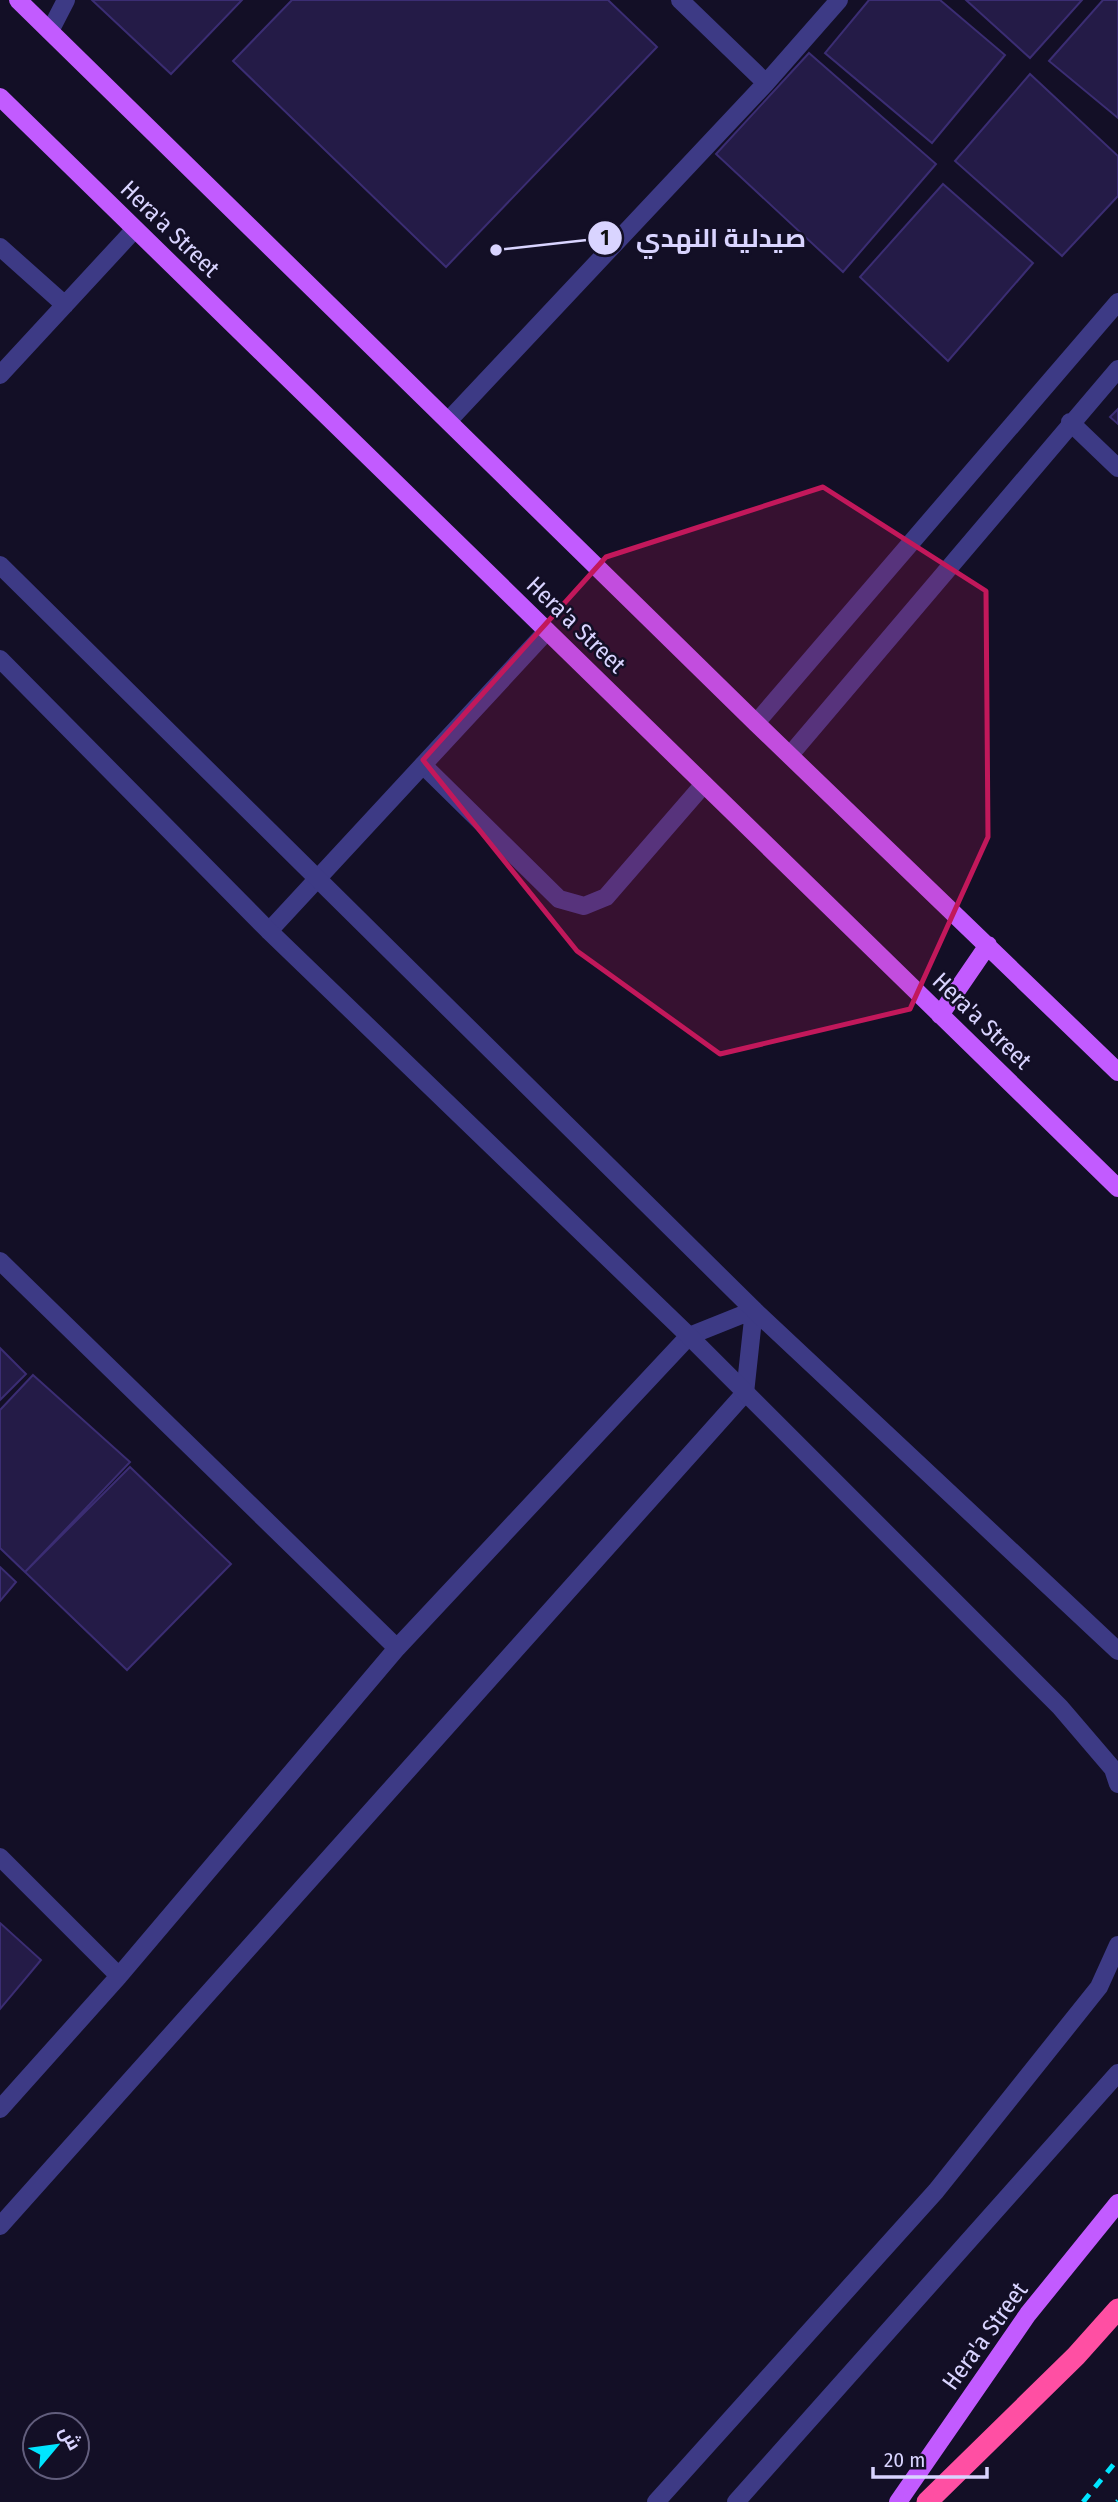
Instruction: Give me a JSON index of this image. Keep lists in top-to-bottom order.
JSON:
{
  "streets": {
    "main road": ["Hera'a Street"]
  },
  "places": ["صيدلية النهدي"],
  "scale_bar": "20 m",
  "north": "top right"
}
